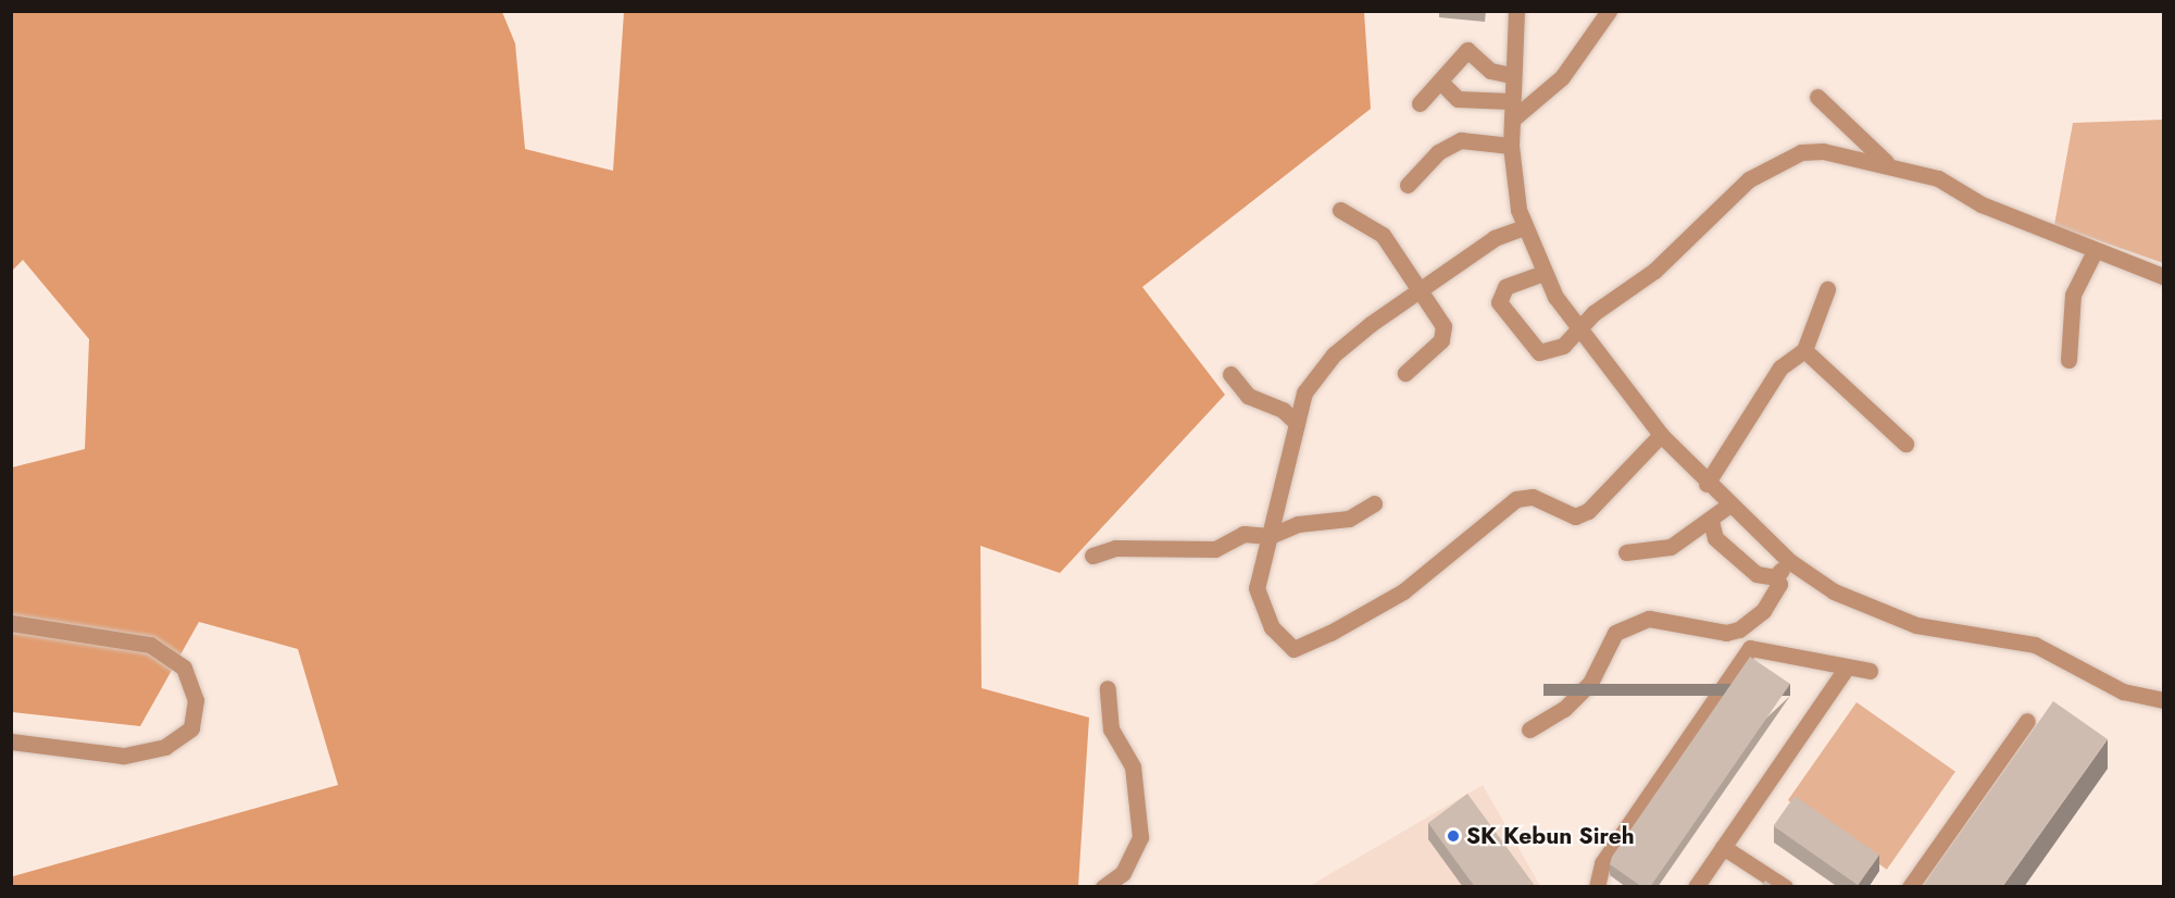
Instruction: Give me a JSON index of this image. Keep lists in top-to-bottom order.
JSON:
{
  "places": ["SK Kebun Sireh"]
}
